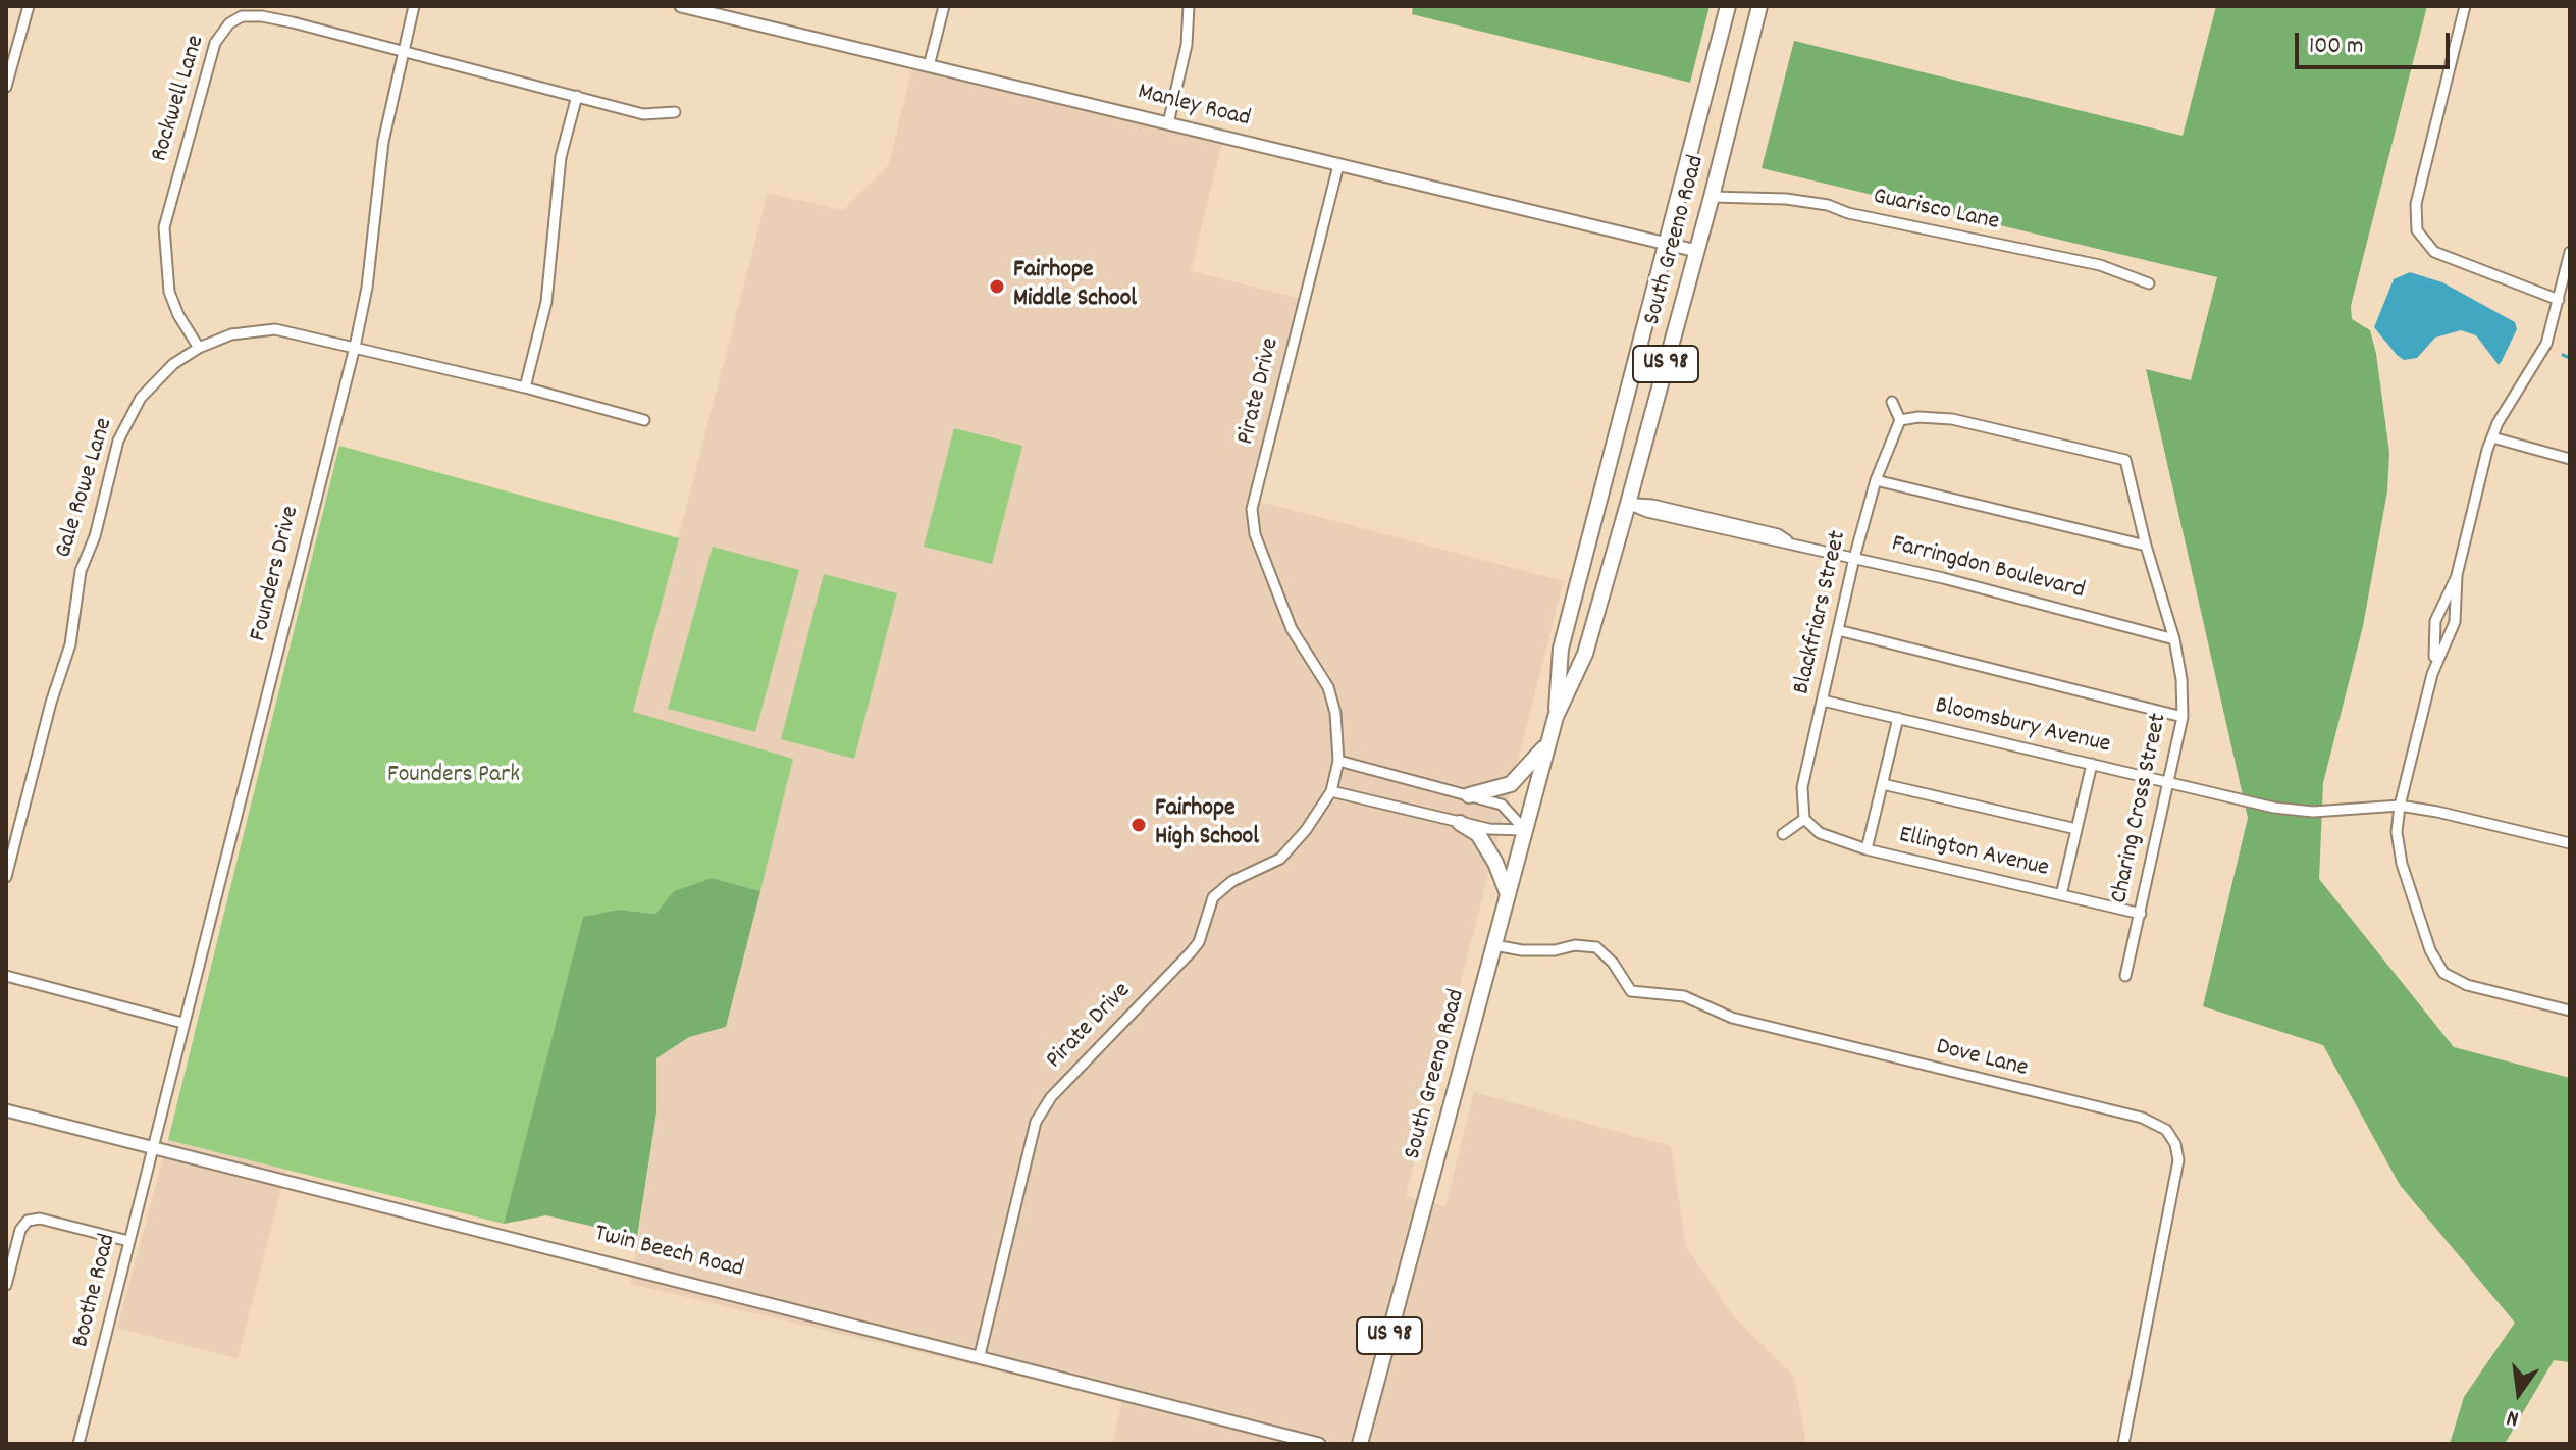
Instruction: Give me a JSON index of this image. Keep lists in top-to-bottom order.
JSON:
{
  "streets": {
    "main road": ["South Greeno Road", "US 98"],
    "street": [
      "Rockwell Lane",
      "Manley Road",
      "Guarisco Lane",
      "Pirate Drive",
      "Gale Rowe Lane",
      "Farringdon Boulevard",
      "Founders Drive",
      "Blackfriars Street",
      "Bloomsbury Avenue",
      "Charing Cross Street",
      "Ellington Avenue",
      "Dove Lane",
      "Twin Beech Road",
      "Boothe Road"
    ]
  },
  "crossings": [
    ["Rockwell Lane", "Gale Rowe Lane"],
    ["Rockwell Lane", "Founders Drive"],
    ["Manley Road", "South Greeno Road"],
    ["Manley Road", "Pirate Drive"],
    ["Guarisco Lane", "South Greeno Road"],
    ["South Greeno Road", "Farringdon Boulevard"],
    ["South Greeno Road", "Dove Lane"],
    ["Pirate Drive", "Twin Beech Road"],
    ["Gale Rowe Lane", "Founders Drive"],
    ["Farringdon Boulevard", "Blackfriars Street"],
    ["Farringdon Boulevard", "Charing Cross Street"],
    ["Founders Drive", "Twin Beech Road"],
    ["Founders Drive", "Boothe Road"],
    ["Blackfriars Street", "Bloomsbury Avenue"],
    ["Blackfriars Street", "Charing Cross Street"],
    ["Blackfriars Street", "Ellington Avenue"],
    ["Bloomsbury Avenue", "Charing Cross Street"],
    ["Charing Cross Street", "Ellington Avenue"],
    ["Twin Beech Road", "Boothe Road"]
  ],
  "parks": ["Founders Park"],
  "places": ["Fairhope Middle School", "Fairhope High School"],
  "scale_bar": "100 m",
  "north": "bottom"
}
